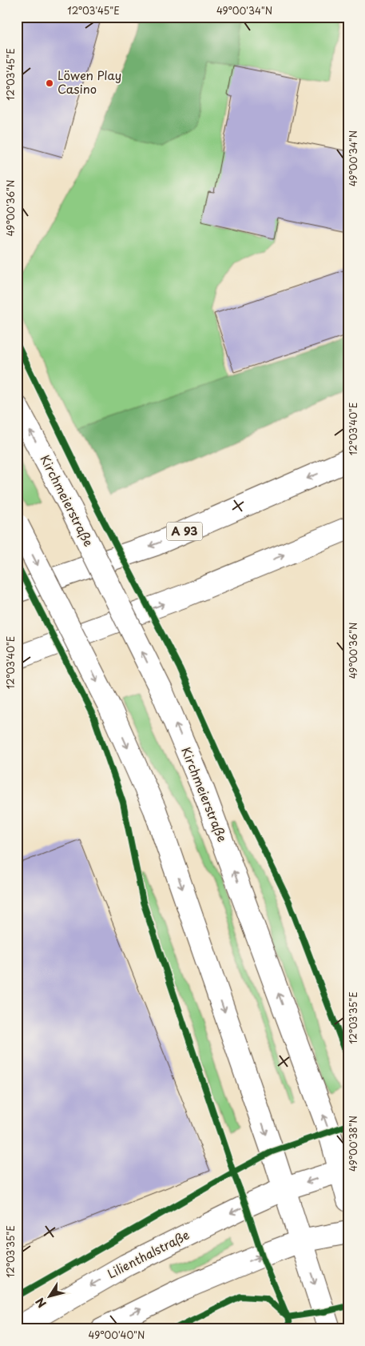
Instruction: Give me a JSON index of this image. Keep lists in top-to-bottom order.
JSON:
{
  "streets": {
    "main road": ["Kirchmeierstraße", "A 93", "Lilienthalstraße"]
  },
  "crossings": [
    ["Kirchmeierstraße", "Lilienthalstraße"]
  ],
  "places": ["Löwen Play Casino"],
  "north": "bottom left",
  "coordinates": [
    "12°03'45\"E",
    "49°00'34\"N",
    "49°00'36\"N",
    "12°03'40\"E",
    "12°03'35\"E",
    "49°00'38\"N",
    "49°00'40\"N"
  ]
}
